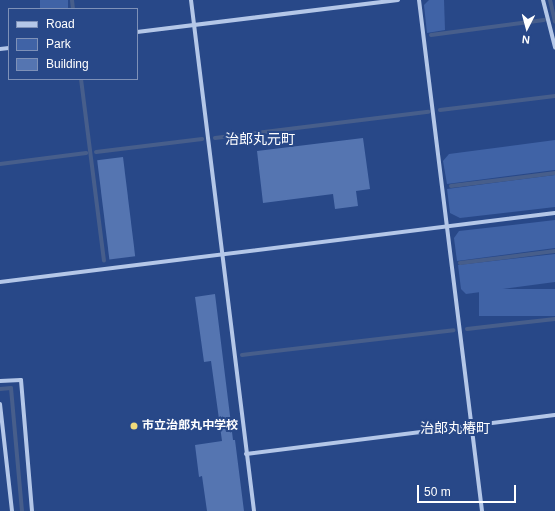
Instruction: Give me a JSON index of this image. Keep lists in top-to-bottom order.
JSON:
{
  "districts": ["治郎丸元町", "治郎丸椿町"],
  "places": ["市立治郎丸中学校"],
  "legend": ["Road", "Park", "Building"],
  "scale_bar": "50 m",
  "north": "bottom"
}
